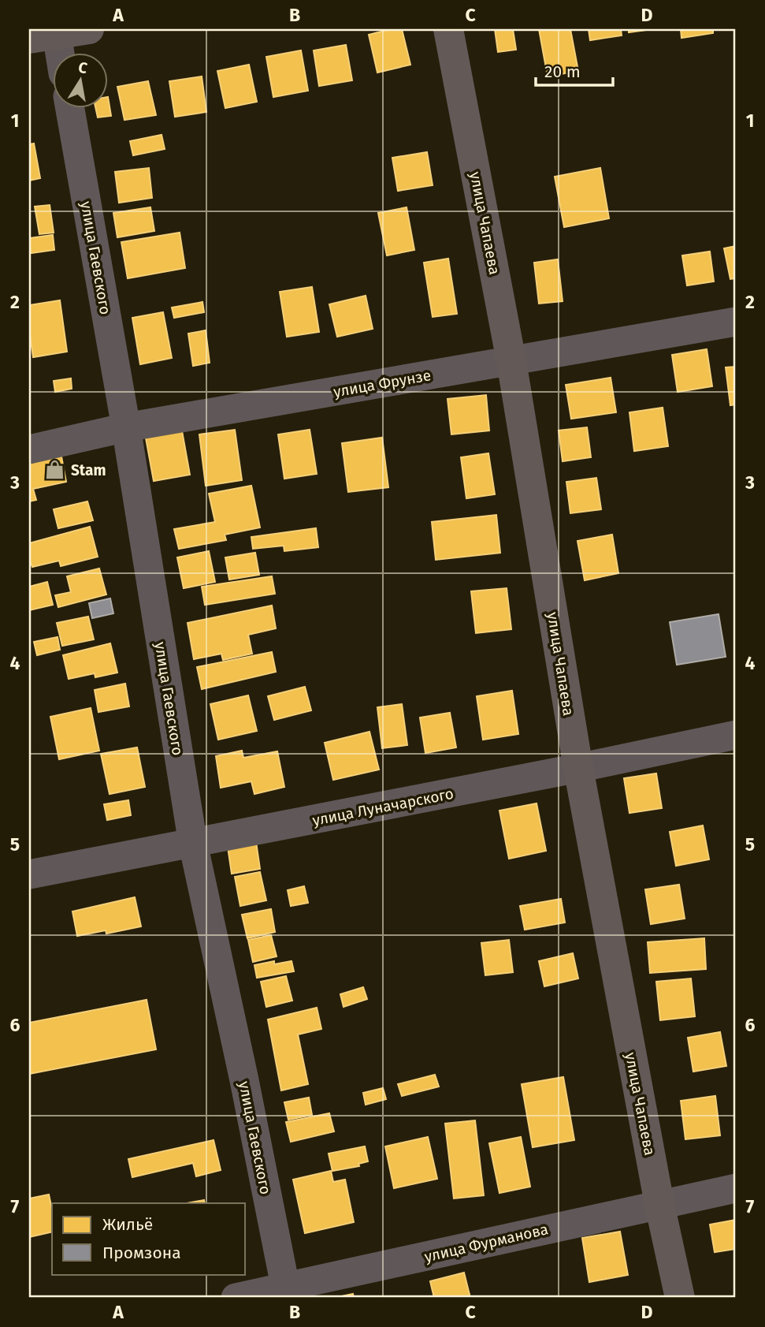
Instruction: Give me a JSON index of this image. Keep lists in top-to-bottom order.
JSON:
{
  "streets": {
    "street": [
      "улица Чапаева",
      "улица Гаевского",
      "улица Фрунзе",
      "улица Луначарского",
      "улица Фурманова"
    ]
  },
  "crossings": [
    ["улица Чапаева", "улица Фрунзе"],
    ["улица Чапаева", "улица Луначарского"],
    ["улица Чапаева", "улица Фурманова"],
    ["улица Гаевского", "улица Фрунзе"],
    ["улица Гаевского", "улица Луначарского"],
    ["улица Гаевского", "улица Фурманова"]
  ],
  "places": {
    "shop": ["Stam"]
  },
  "legend": ["Жильё", "Промзона"],
  "scale_bar": "20 m",
  "north": "top",
  "grid": {
    "columns": [
      "A",
      "B",
      "C",
      "D"
    ],
    "rows": [
      "1",
      "2",
      "3",
      "4",
      "5",
      "6",
      "7"
    ]
  }
}
